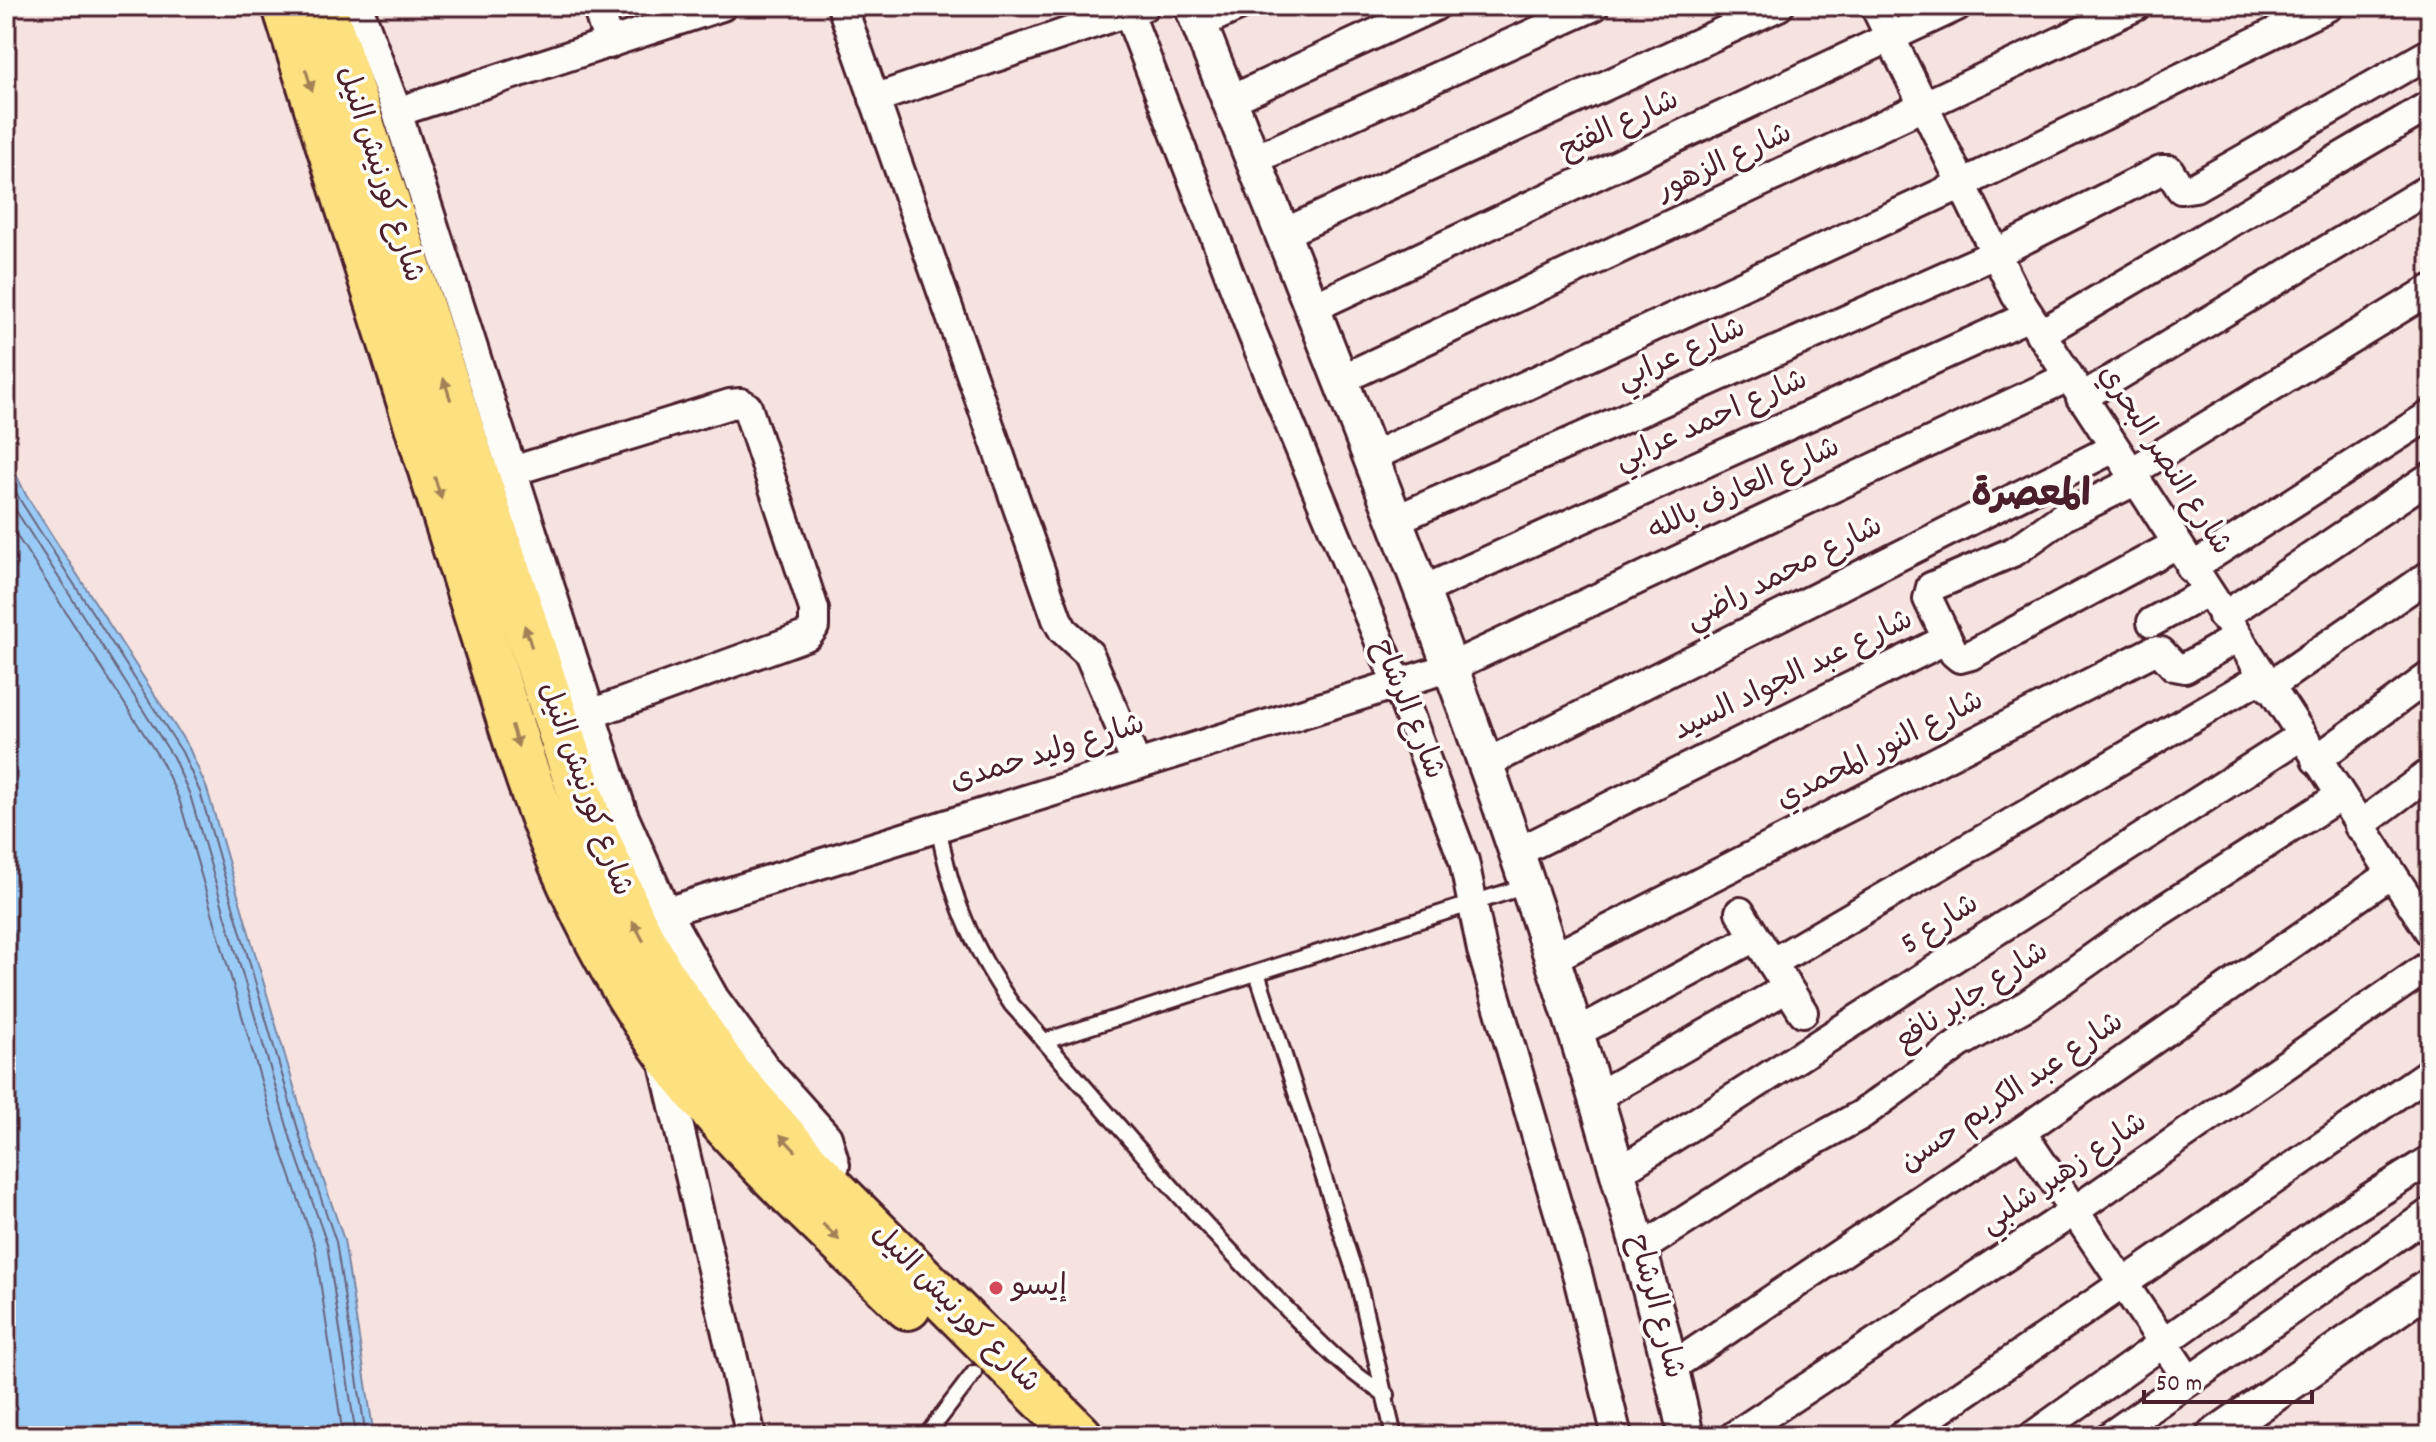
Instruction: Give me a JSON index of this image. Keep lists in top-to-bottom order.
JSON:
{
  "streets": {
    "highway": ["شارع كورنيش النيل"],
    "street": [
      "شارع الفتح",
      "شارع الزهور",
      "شارع عرابي",
      "شارع احمد عرابي",
      "شارع النصر البحري",
      "شارع العارف بالله",
      "شارع محمد راضي",
      "شارع عبد الجواد السيد",
      "شارع الرشاح",
      "شارع النور المحمدي",
      "شارع وليد حمدى",
      "شارع 5",
      "شارع جابر نافع",
      "شارع عبد الكريم حسن",
      "شارع زهير شلبي"
    ]
  },
  "crossings": [
    ["شارع الفتح", "شارع النصر البحري"],
    ["شارع الفتح", "شارع الرشاح"],
    ["شارع الزهور", "شارع النصر البحري"],
    ["شارع الزهور", "شارع الرشاح"],
    ["شارع عرابي", "شارع النصر البحري"],
    ["شارع عرابي", "شارع الرشاح"],
    ["شارع احمد عرابي", "شارع النصر البحري"],
    ["شارع احمد عرابي", "شارع الرشاح"],
    ["شارع النصر البحري", "شارع العارف بالله"],
    ["شارع النصر البحري", "شارع محمد راضي"],
    ["شارع النصر البحري", "شارع عبد الجواد السيد"],
    ["شارع النصر البحري", "شارع النور المحمدي"],
    ["شارع النصر البحري", "شارع 5"],
    ["شارع النصر البحري", "شارع جابر نافع"],
    ["شارع النصر البحري", "شارع عبد الكريم حسن"],
    ["شارع العارف بالله", "شارع الرشاح"],
    ["شارع العارف بالله", "شارع وليد حمدى"],
    ["شارع محمد راضي", "شارع الرشاح"],
    ["شارع عبد الجواد السيد", "شارع الرشاح"],
    ["شارع الرشاح", "شارع النور المحمدي"],
    ["شارع الرشاح", "شارع وليد حمدى"],
    ["شارع الرشاح", "شارع 5"],
    ["شارع الرشاح", "شارع جابر نافع"],
    ["شارع الرشاح", "شارع عبد الكريم حسن"]
  ],
  "districts": ["المعصرة"],
  "places": ["إيسو"],
  "scale_bar": "50 m"
}
